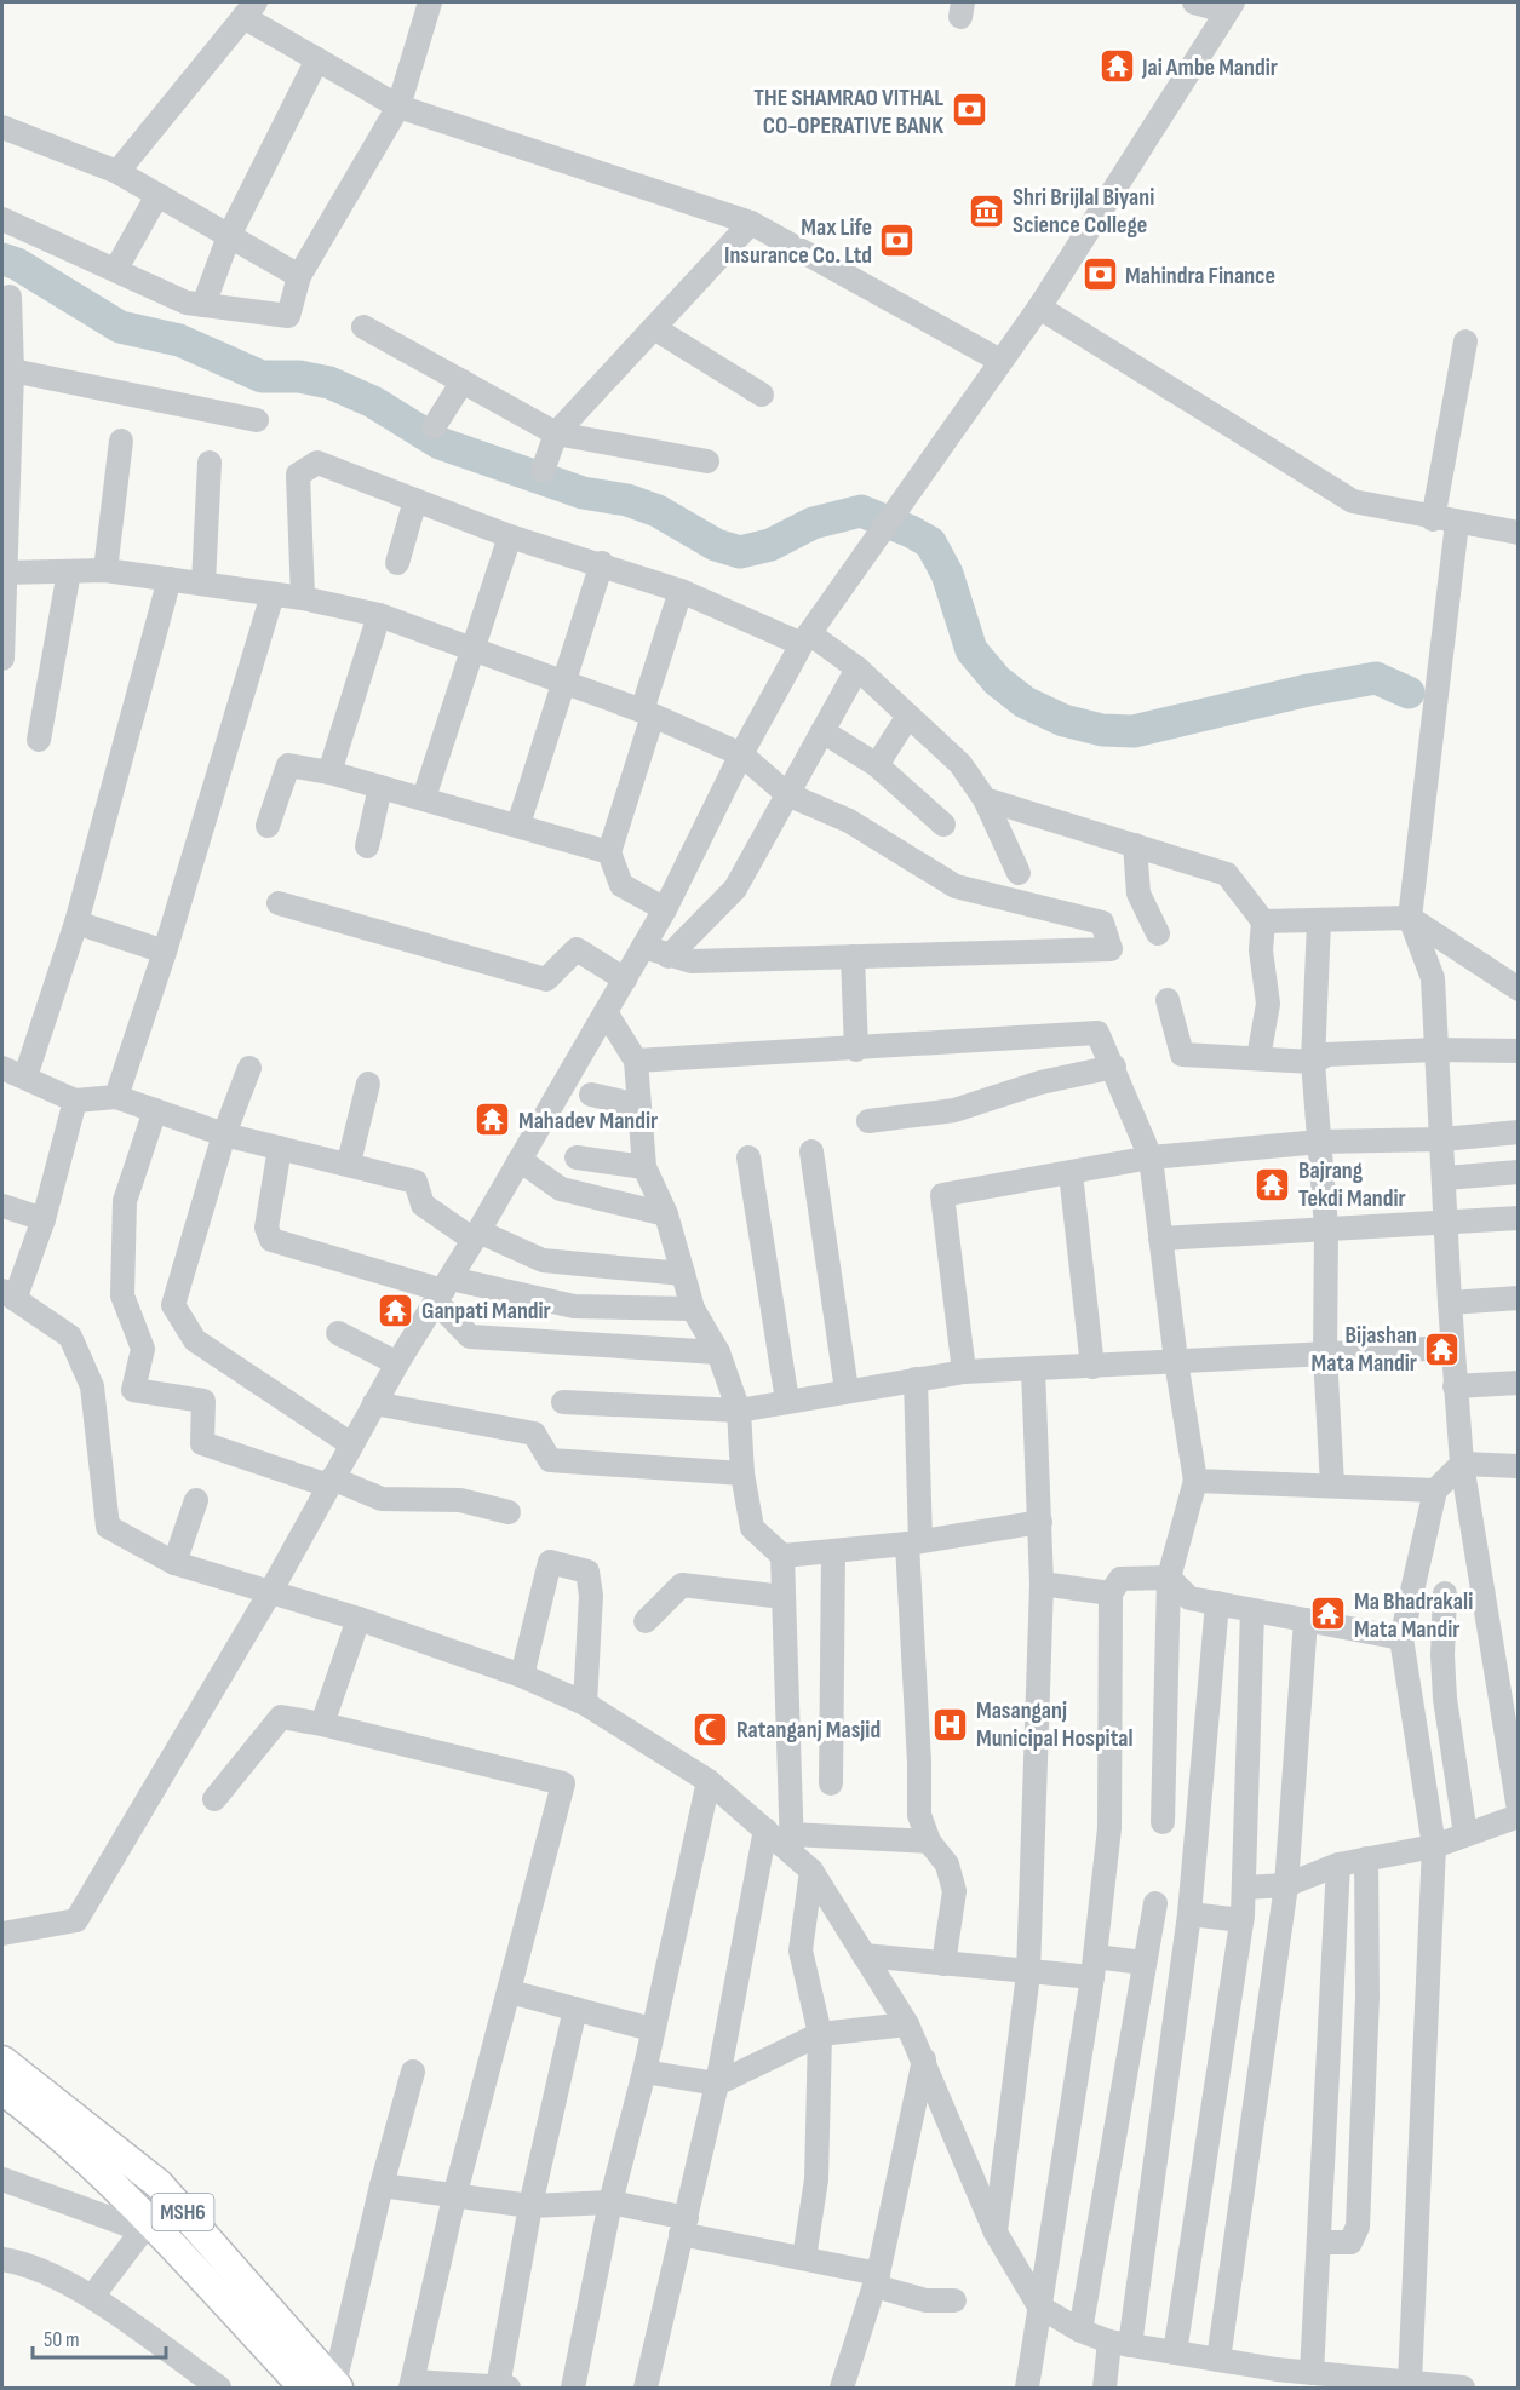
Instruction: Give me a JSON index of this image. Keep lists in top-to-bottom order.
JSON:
{
  "streets": {
    "main road": ["MSH6"]
  },
  "places": {
    "temple": [
      "Jai Ambe Mandir",
      "Mahadev Mandir",
      "Bajrang Tekdi Mandir",
      "Ganpati Mandir",
      "Bijashan Mata Mandir",
      "Ma Bhadrakali Mata Mandir"
    ],
    "bank": ["THE SHAMRAO VITHAL CO-OPERATIVE BANK", "Max Life Insurance Co. Ltd", "Mahindra Finance"],
    "museum": ["Shri Brijlal Biyani Science College"],
    "hospital": ["Masanganj Municipal Hospital"],
    "mosque": ["Ratanganj Masjid"]
  },
  "scale_bar": "50 m"
}
